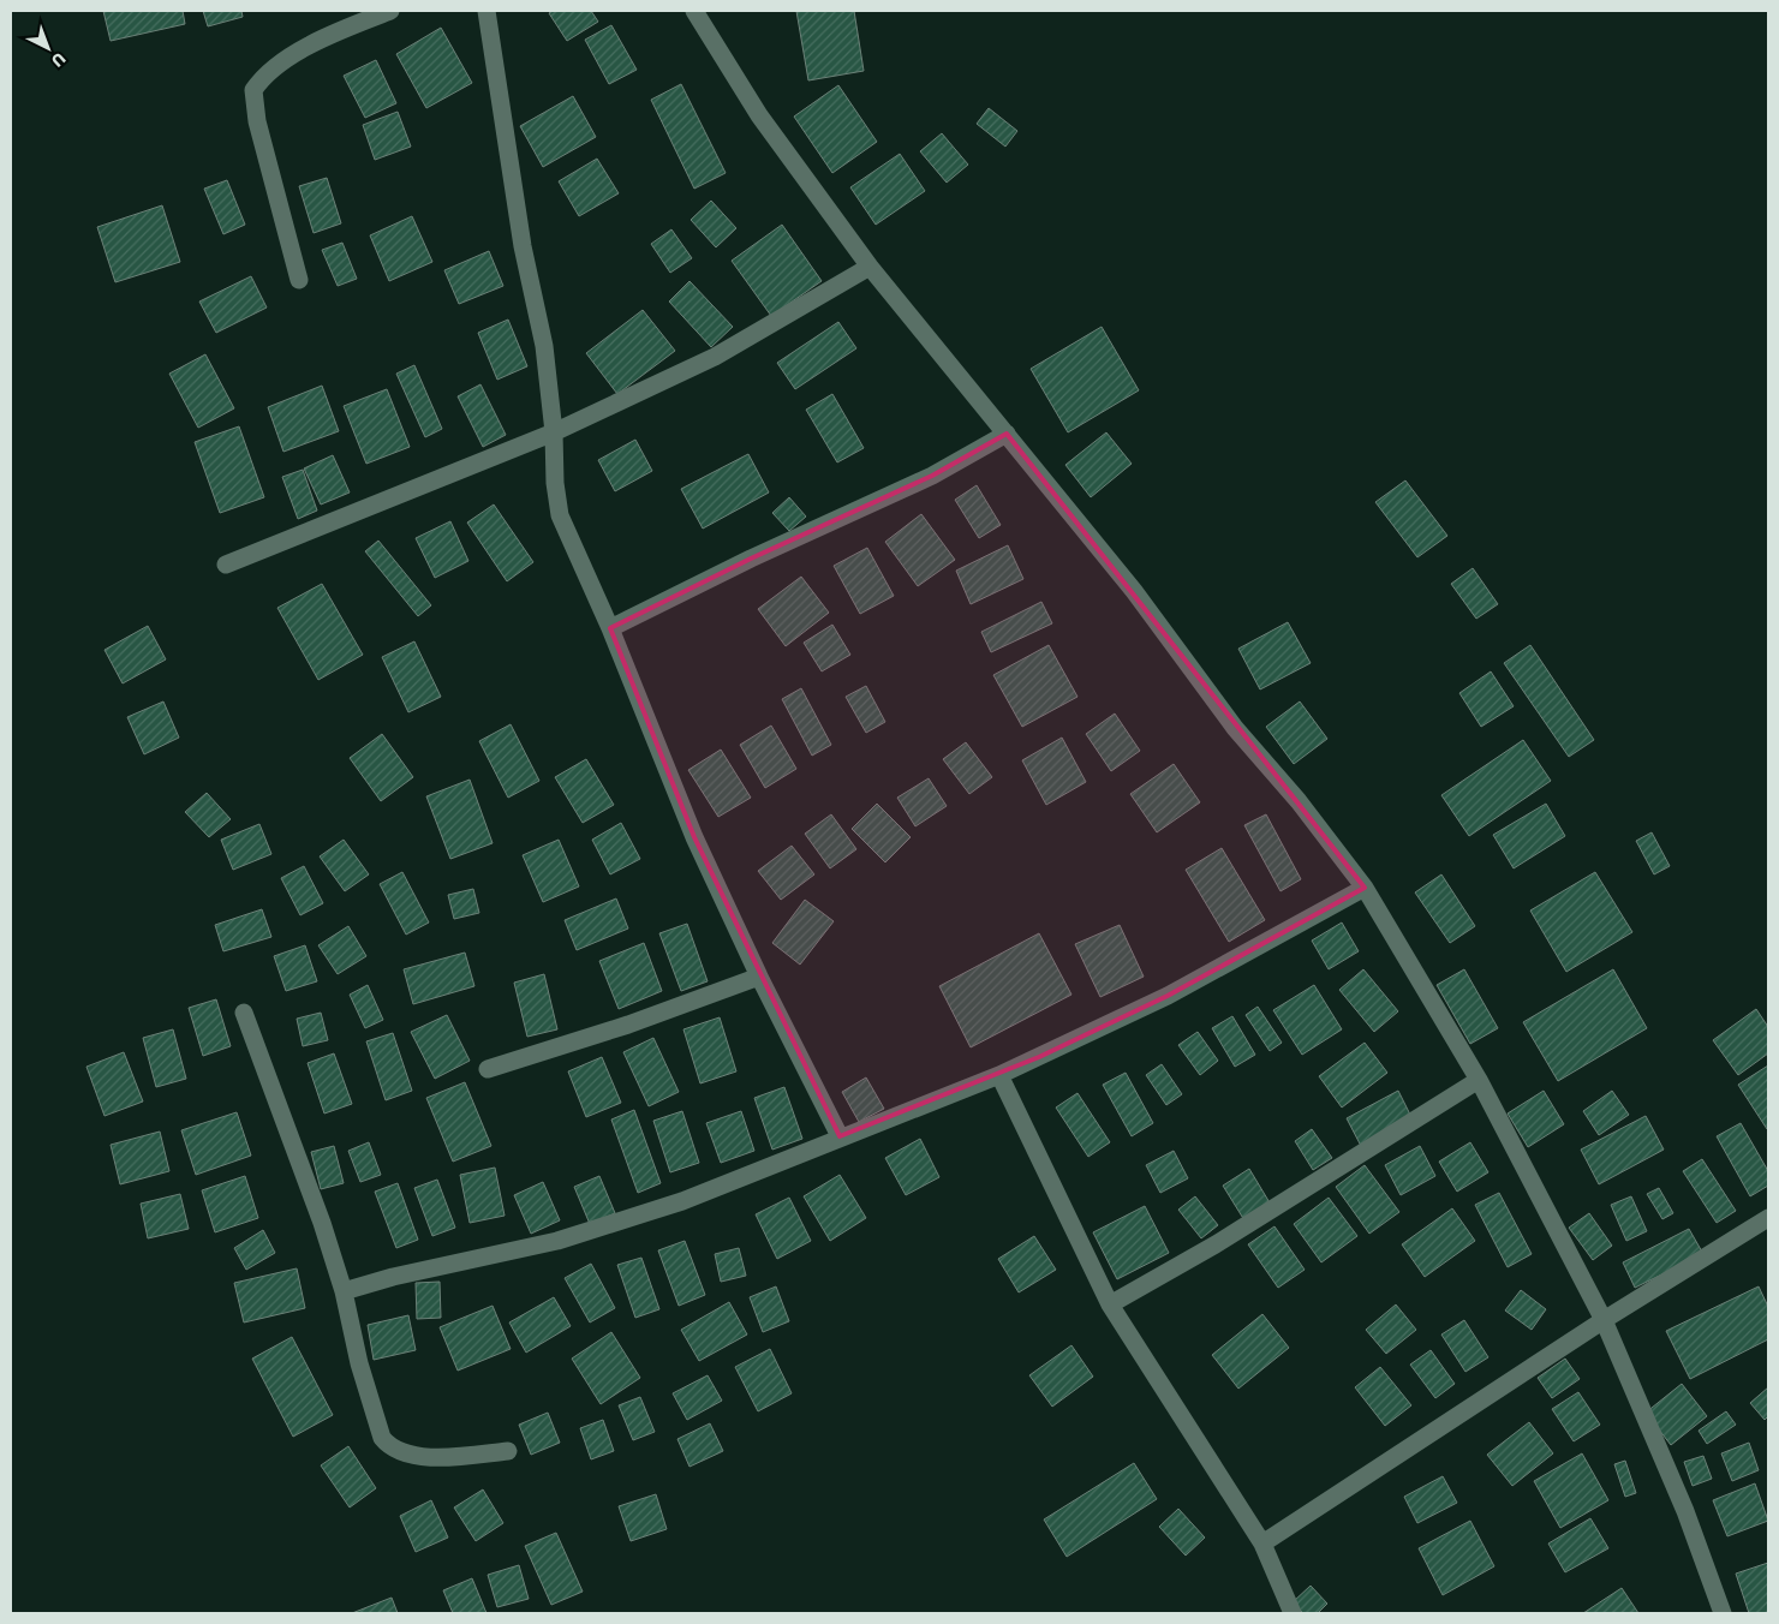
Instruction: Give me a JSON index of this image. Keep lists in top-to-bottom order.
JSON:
{
  "north": "bottom right"
}
